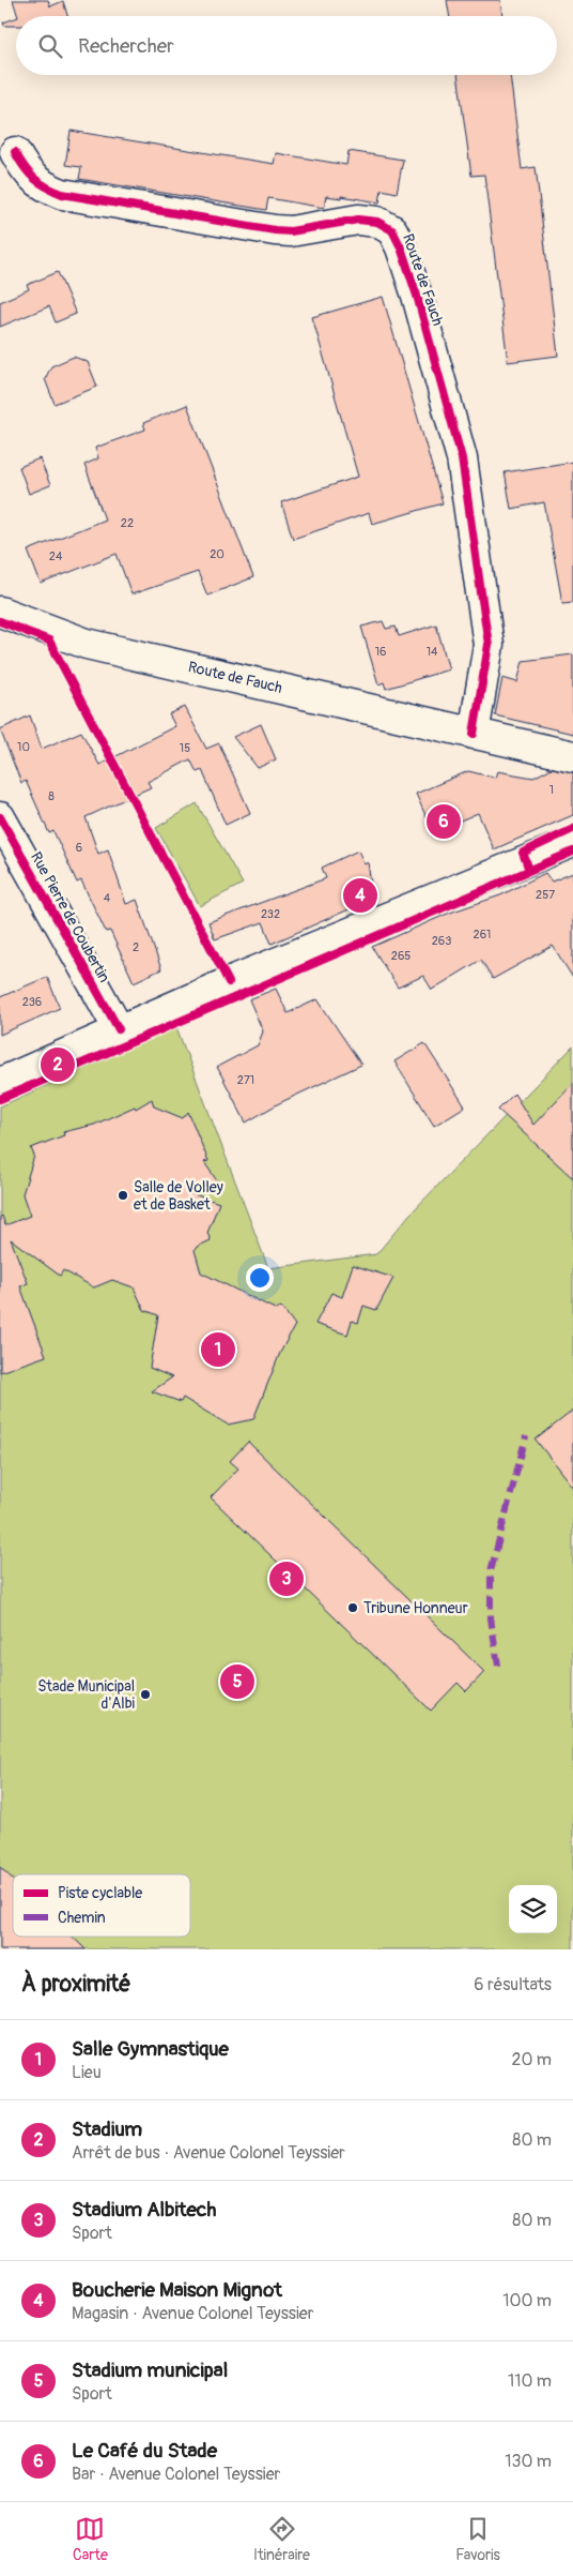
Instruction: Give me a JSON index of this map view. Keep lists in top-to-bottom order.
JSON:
{
  "streets": {
    "street": ["Route de Fauch", "Rue Pierre de Coubertin"]
  },
  "places": ["Salle de Volley et de Basket", "Tribune Honneur", "Stade Municipal d'Albi"],
  "house_numbers": [
    "22",
    "20",
    "24",
    "16",
    "14",
    "10",
    "15",
    "1",
    "8",
    "6",
    "257",
    "4",
    "232",
    "261",
    "263",
    "2",
    "265",
    "236",
    "271"
  ],
  "legend": ["Piste cyclable", "Chemin"],
  "page": {
    "search": "Rechercher",
    "pins": [
      "6",
      "4",
      "2",
      "1",
      "3",
      "5"
    ],
    "heading": ["À proximité", "6 résultats"],
    "list": [
      {
        "mark": "1",
        "name": "Salle Gymnastique",
        "note": "Lieu",
        "value": "20 m"
      },
      {
        "mark": "2",
        "name": "Stadium",
        "note": "Arrêt de bus · Avenue Colonel Teyssier",
        "value": "80 m"
      },
      {
        "mark": "3",
        "name": "Stadium Albitech",
        "note": "Sport",
        "value": "80 m"
      },
      {
        "mark": "4",
        "name": "Boucherie Maison Mignot",
        "note": "Magasin · Avenue Colonel Teyssier",
        "value": "100 m"
      },
      {
        "mark": "5",
        "name": "Stadium municipal",
        "note": "Sport",
        "value": "110 m"
      },
      {
        "mark": "6",
        "name": "Le Café du Stade",
        "note": "Bar · Avenue Colonel Teyssier",
        "value": "130 m"
      }
    ],
    "nav": ["Carte", "Itinéraire", "Favoris"]
  }
}
